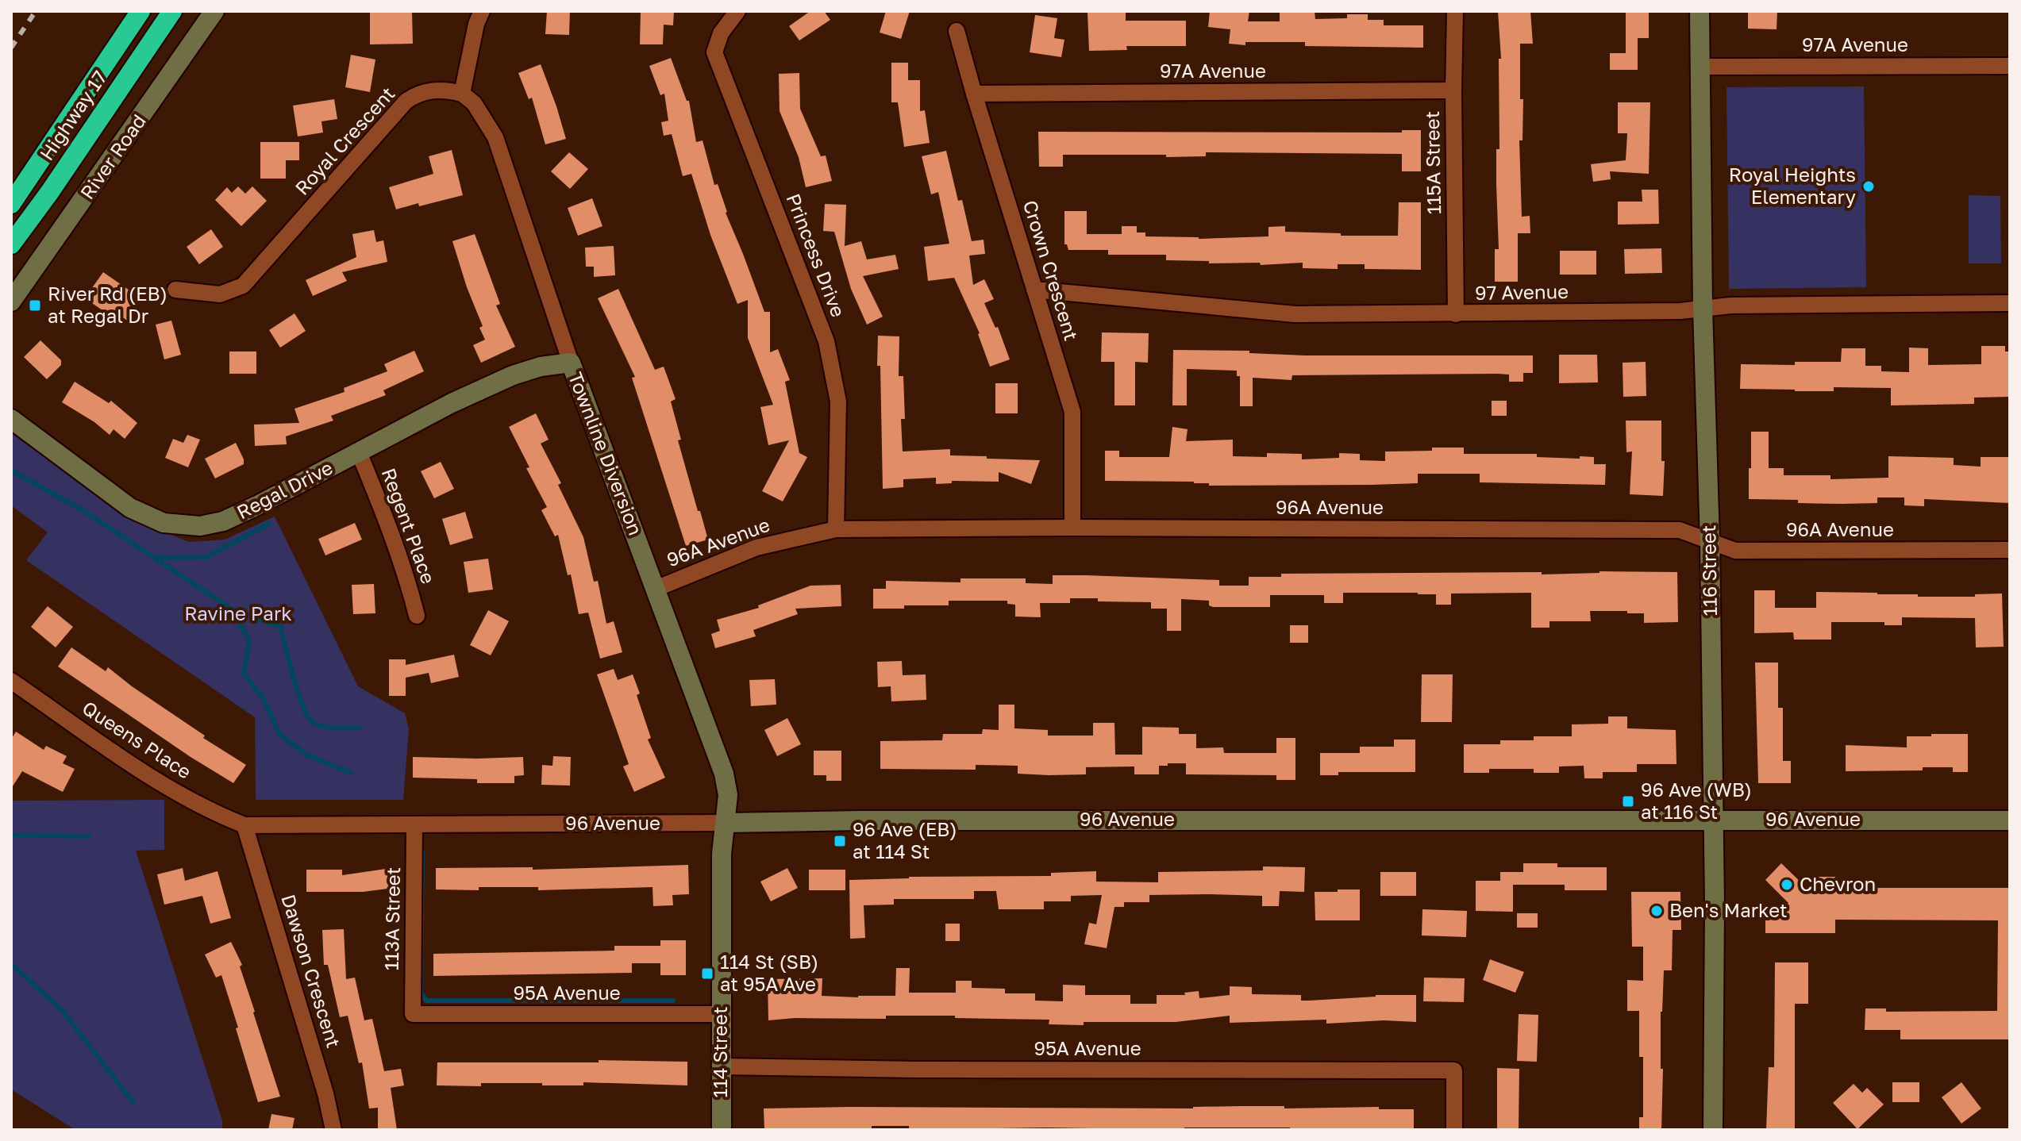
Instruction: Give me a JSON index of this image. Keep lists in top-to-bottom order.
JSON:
{
  "streets": {
    "highway": ["Highway 17"],
    "street": [
      "97A Avenue",
      "Royal Crescent",
      "River Road",
      "115A Street",
      "Princess Drive",
      "Crown Crescent",
      "97 Avenue",
      "Townline Diversion",
      "Regal Drive",
      "96A Avenue",
      "Regent Place",
      "116 Street",
      "Queens Place",
      "96 Avenue",
      "113A Street",
      "Dawson Crescent",
      "95A Avenue",
      "114 Street"
    ]
  },
  "crossings": [
    ["97A Avenue", "115A Street"],
    ["97A Avenue", "Crown Crescent"],
    ["97A Avenue", "116 Street"],
    ["Royal Crescent", "Townline Diversion"],
    ["115A Street", "97 Avenue"],
    ["Princess Drive", "96A Avenue"],
    ["Crown Crescent", "97 Avenue"],
    ["Crown Crescent", "96A Avenue"],
    ["97 Avenue", "116 Street"],
    ["Townline Diversion", "Regal Drive"],
    ["Townline Diversion", "96A Avenue"],
    ["Townline Diversion", "96 Avenue"],
    ["Townline Diversion", "114 Street"],
    ["Regal Drive", "Regent Place"],
    ["96A Avenue", "116 Street"],
    ["116 Street", "96 Avenue"],
    ["Queens Place", "96 Avenue"],
    ["Queens Place", "Dawson Crescent"],
    ["96 Avenue", "113A Street"],
    ["96 Avenue", "Dawson Crescent"],
    ["96 Avenue", "114 Street"],
    ["113A Street", "95A Avenue"],
    ["95A Avenue", "114 Street"]
  ],
  "parks": ["Ravine Park"],
  "places": {
    "other": ["Royal Heights Elementary", "Chevron", "Ben's Market"],
    "transit": [
      "River Rd (EB) at Regal Dr",
      "96 Ave (WB) at 116 St",
      "96 Ave (EB) at 114 St",
      "114 St (SB) at 95A Ave"
    ]
  }
}
